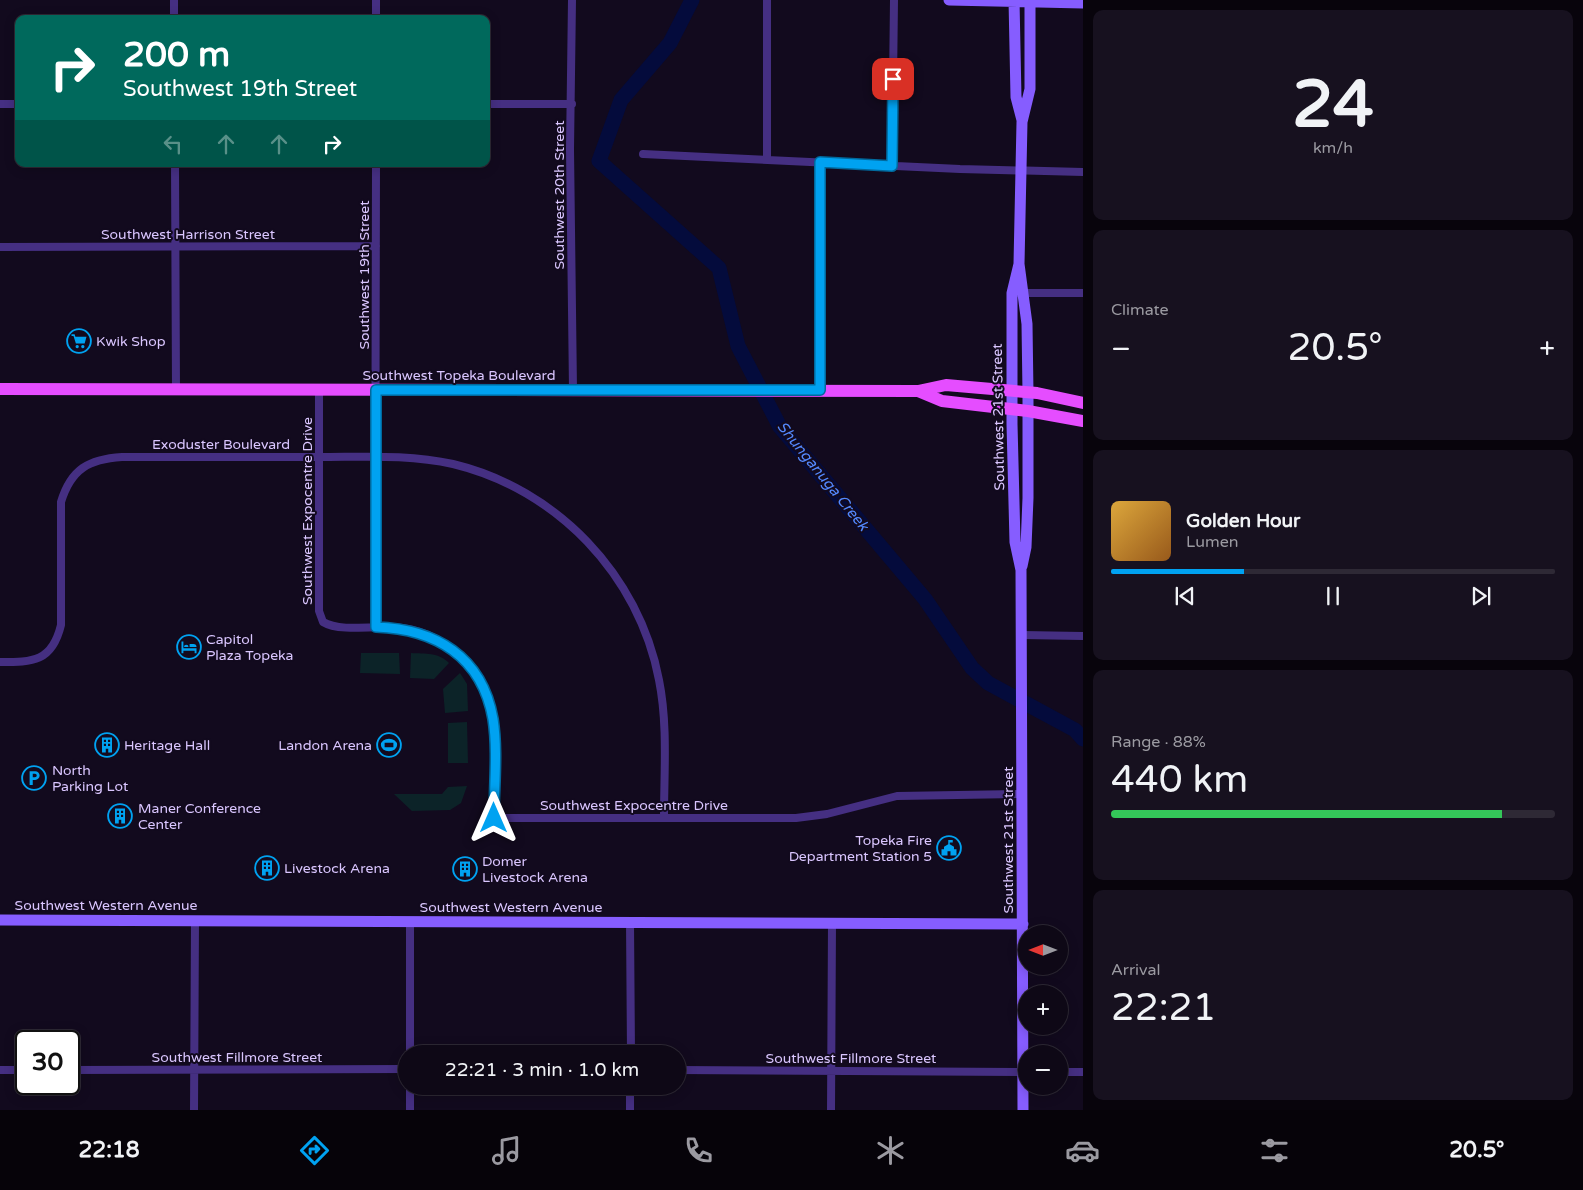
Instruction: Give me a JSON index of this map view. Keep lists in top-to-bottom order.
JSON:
{
  "streets": {
    "main road": ["Southwest Topeka Boulevard", "Southwest 21st Street", "Southwest Western Avenue"],
    "street": [
      "Southwest 20th Street",
      "Southwest Harrison Street",
      "Southwest 19th Street",
      "Exoduster Boulevard",
      "Southwest Expocentre Drive",
      "Southwest Fillmore Street"
    ]
  },
  "crossings": [
    ["Southwest 20th Street", "Southwest Topeka Boulevard"],
    ["Southwest Harrison Street", "Southwest 19th Street"],
    ["Southwest 19th Street", "Southwest Topeka Boulevard"],
    ["Southwest 19th Street", "Exoduster Boulevard"],
    ["Southwest 19th Street", "Southwest Expocentre Drive"],
    ["Southwest Topeka Boulevard", "Southwest 21st Street"],
    ["Southwest Topeka Boulevard", "Southwest Expocentre Drive"],
    ["Southwest 21st Street", "Southwest Expocentre Drive"],
    ["Southwest 21st Street", "Southwest Western Avenue"],
    ["Exoduster Boulevard", "Southwest Expocentre Drive"]
  ],
  "water": ["Shunganuga Creek"],
  "places": {
    "supermarket": ["Kwik Shop"],
    "hotel": ["Capitol Plaza Topeka"],
    "building": [
      "Heritage Hall",
      "Maner Conference Center",
      "Livestock Arena",
      "Domer Livestock Arena"
    ],
    "sports": ["Landon Arena"],
    "parking": ["North Parking Lot"],
    "public building": ["Topeka Fire Department Station 5"]
  },
  "north": "left",
  "page": {
    "tile": [
      ["24", "km/h"],
      "Climate",
      ["Range · 88%", "440 km"],
      ["Arrival", "22:21"]
    ],
    "turn": ["200 m", "Southwest 19th Street"],
    "heat": ["−", "20.5°", "+"],
    "song": ["Golden Hour", "Lumen"],
    "map_buttons": ["+", "−"],
    "limit": "30",
    "trip": "22:21 · 3 min · 1.0 km",
    "tabs": ["22:18", "20.5°"]
  }
}
